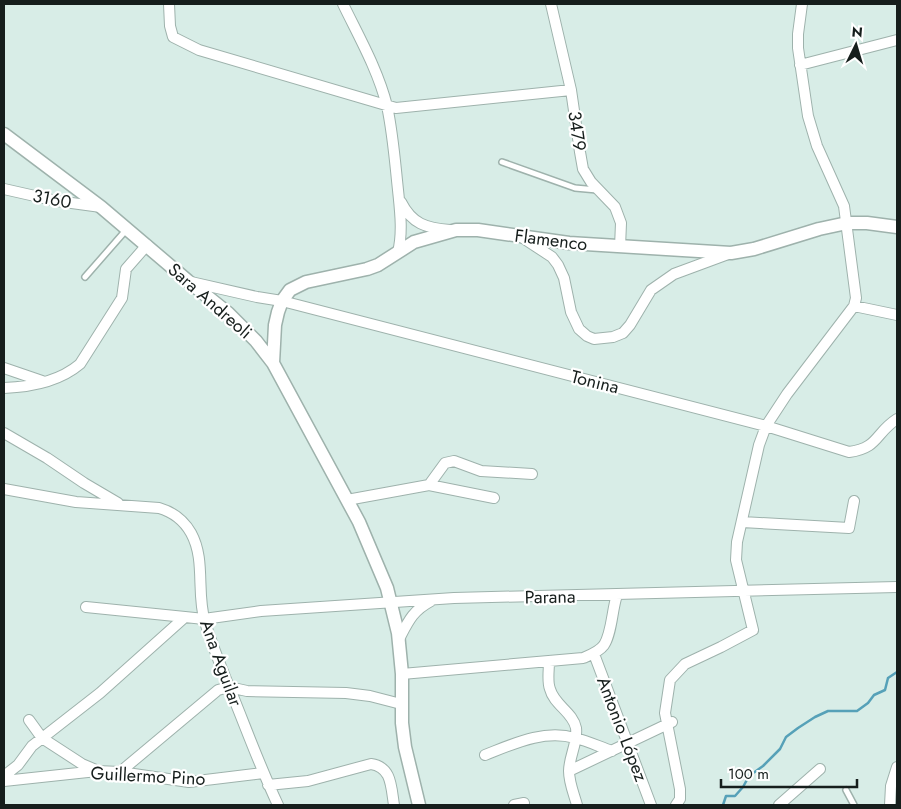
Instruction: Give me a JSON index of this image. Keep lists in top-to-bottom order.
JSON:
{
  "streets": {
    "street": [
      "3479",
      "3160",
      "Flamenco",
      "Sara Andreoli",
      "Tonina",
      "Parana",
      "Ana Aguilar",
      "Antonio López",
      "Guillermo Pino"
    ]
  },
  "crossings": [
    ["3479", "Flamenco"],
    ["3160", "Sara Andreoli"],
    ["Flamenco", "Tonina"],
    ["Sara Andreoli", "Tonina"],
    ["Sara Andreoli", "Parana"],
    ["Parana", "Ana Aguilar"],
    ["Ana Aguilar", "Guillermo Pino"]
  ],
  "scale_bar": "100 m",
  "north": "top"
}
